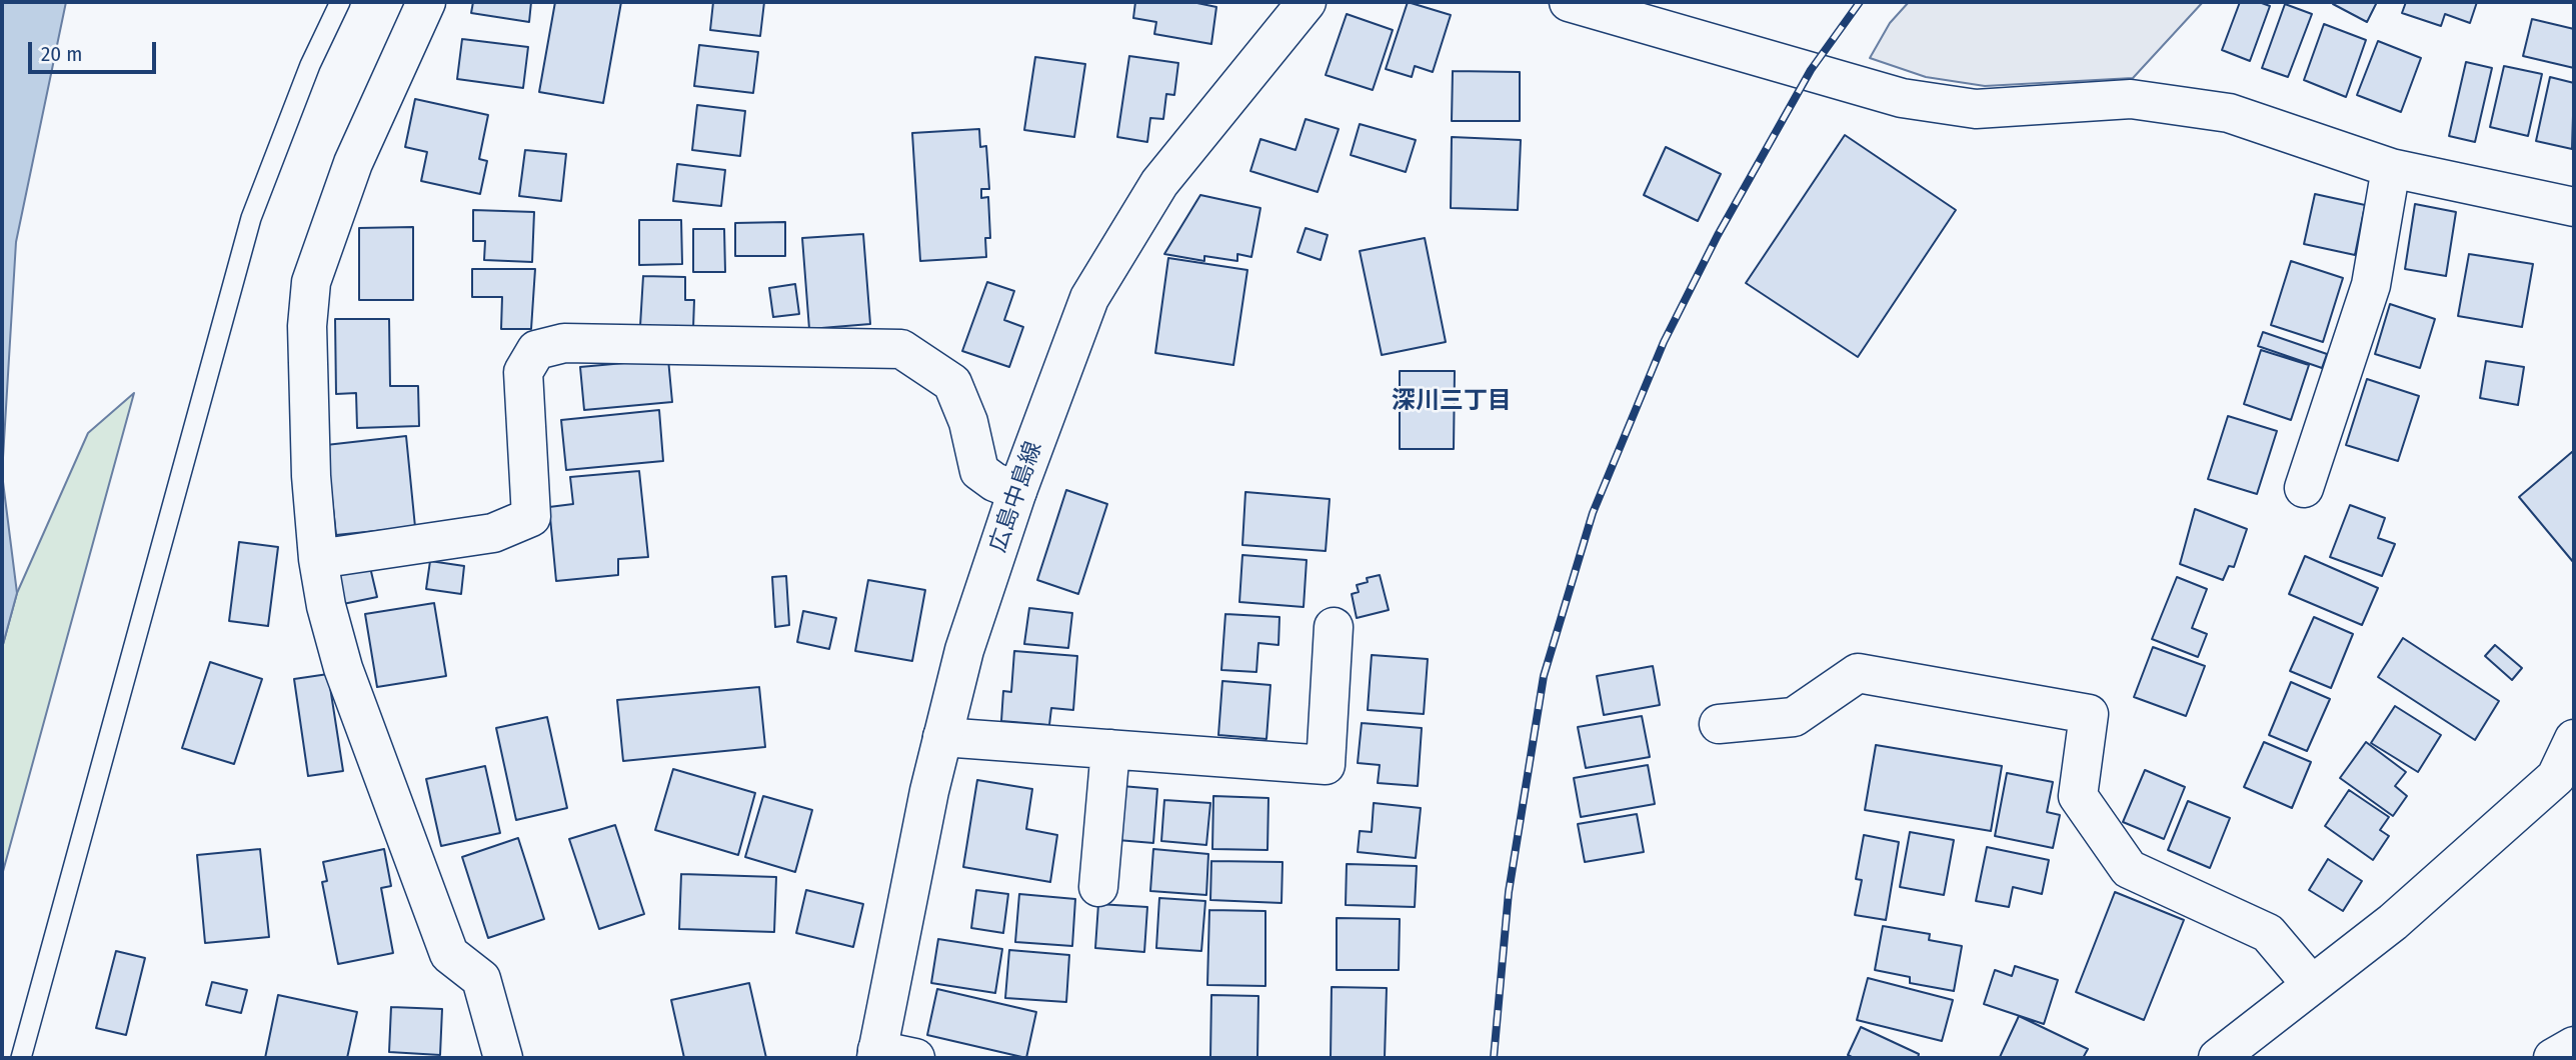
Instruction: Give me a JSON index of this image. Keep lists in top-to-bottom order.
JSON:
{
  "streets": {
    "street": ["広島中島線"]
  },
  "districts": ["深川三丁目"],
  "scale_bar": "20 m"
}
